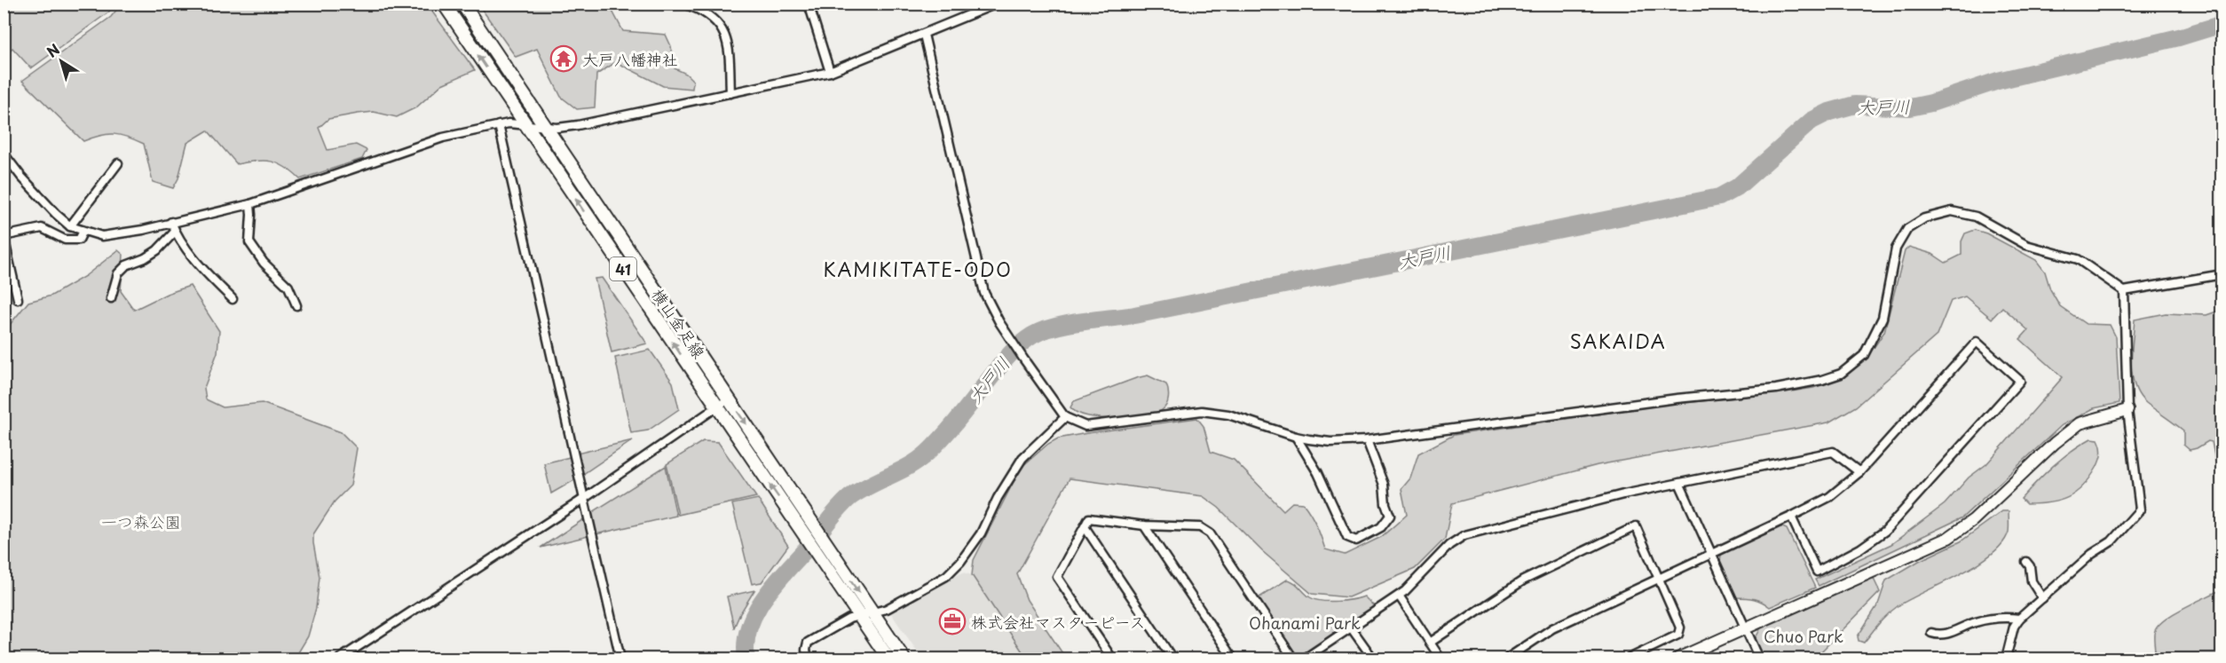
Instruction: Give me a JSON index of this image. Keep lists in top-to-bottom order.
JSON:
{
  "streets": {
    "main road": ["41", "横山金足線"]
  },
  "districts": ["KAMIKITATE-ODO", "SAKAIDA"],
  "water": ["大戸川"],
  "parks": ["一つ森公園", "Ohanami Park", "Chuo Park"],
  "places": {
    "temple": ["大戸八幡神社"],
    "office": ["株式会社マスターピース"]
  },
  "north": "top left"
}
